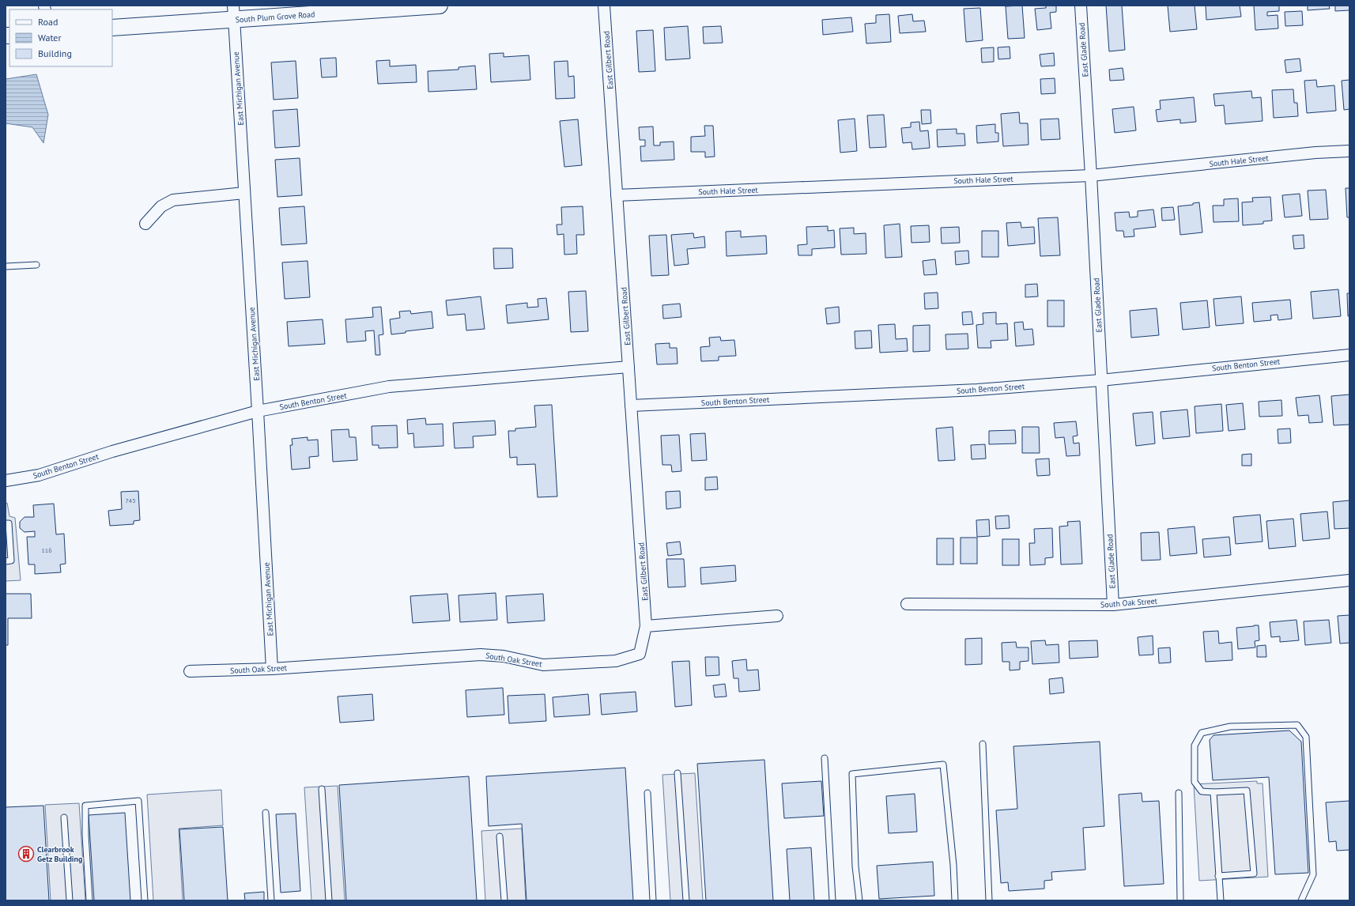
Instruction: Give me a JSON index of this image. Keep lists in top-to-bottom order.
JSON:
{
  "streets": {
    "main road": ["South Plum Grove Road"],
    "street": [
      "East Glade Road",
      "East Gilbert Road",
      "East Michigan Avenue",
      "South Hale Street",
      "South Benton Street",
      "South Oak Street"
    ]
  },
  "crossings": [
    ["South Plum Grove Road", "East Michigan Avenue"],
    ["East Glade Road", "South Hale Street"],
    ["East Glade Road", "South Benton Street"],
    ["East Glade Road", "South Oak Street"],
    ["East Gilbert Road", "South Hale Street"],
    ["East Gilbert Road", "South Benton Street"],
    ["East Gilbert Road", "South Oak Street"],
    ["East Michigan Avenue", "South Benton Street"],
    ["East Michigan Avenue", "South Oak Street"]
  ],
  "places": {
    "building": ["Clearbrook Getz Building"]
  },
  "house_numbers": ["745", "116"],
  "legend": ["Road", "Water", "Building"]
}
